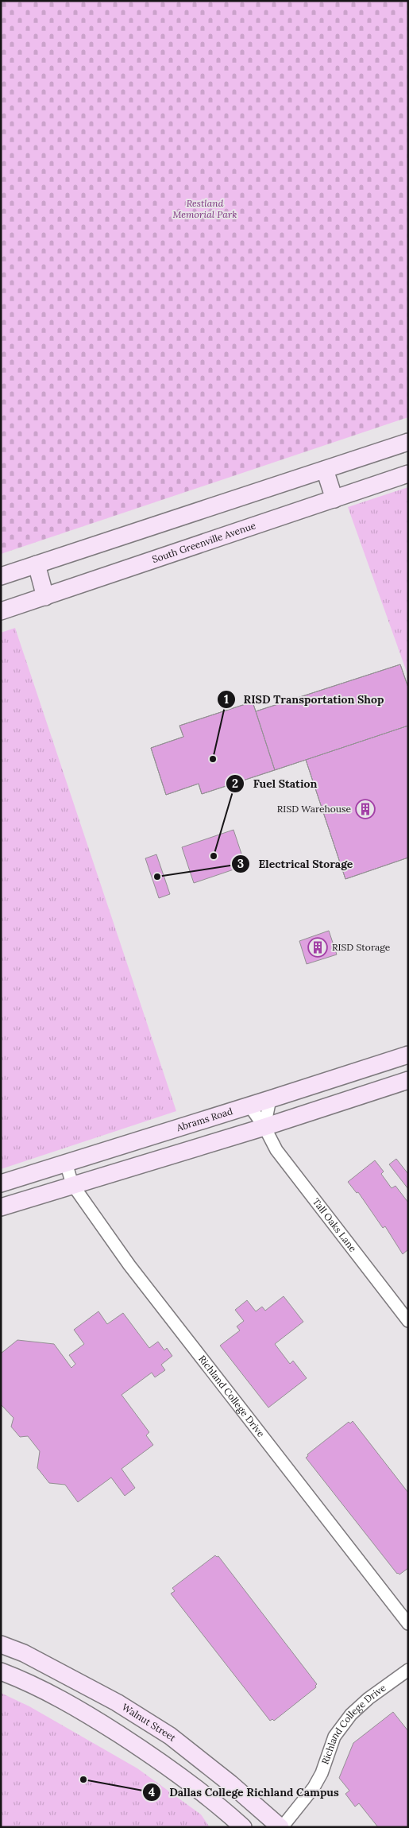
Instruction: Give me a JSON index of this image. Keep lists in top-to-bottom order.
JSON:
{
  "streets": {
    "main road": ["South Greenville Avenue", "Abrams Road", "Walnut Street"],
    "street": ["Tall Oaks Lane", "Richland College Drive"]
  },
  "crossings": [
    ["Abrams Road", "Tall Oaks Lane"],
    ["Abrams Road", "Richland College Drive"],
    ["Richland College Drive", "Walnut Street"]
  ],
  "parks": ["Restland Memorial Park"],
  "places": {
    "other": [
      "RISD Transportation Shop",
      "Fuel Station",
      "Electrical Storage",
      "Dallas College Richland Campus"
    ],
    "building": ["RISD Warehouse", "RISD Storage"]
  }
}
